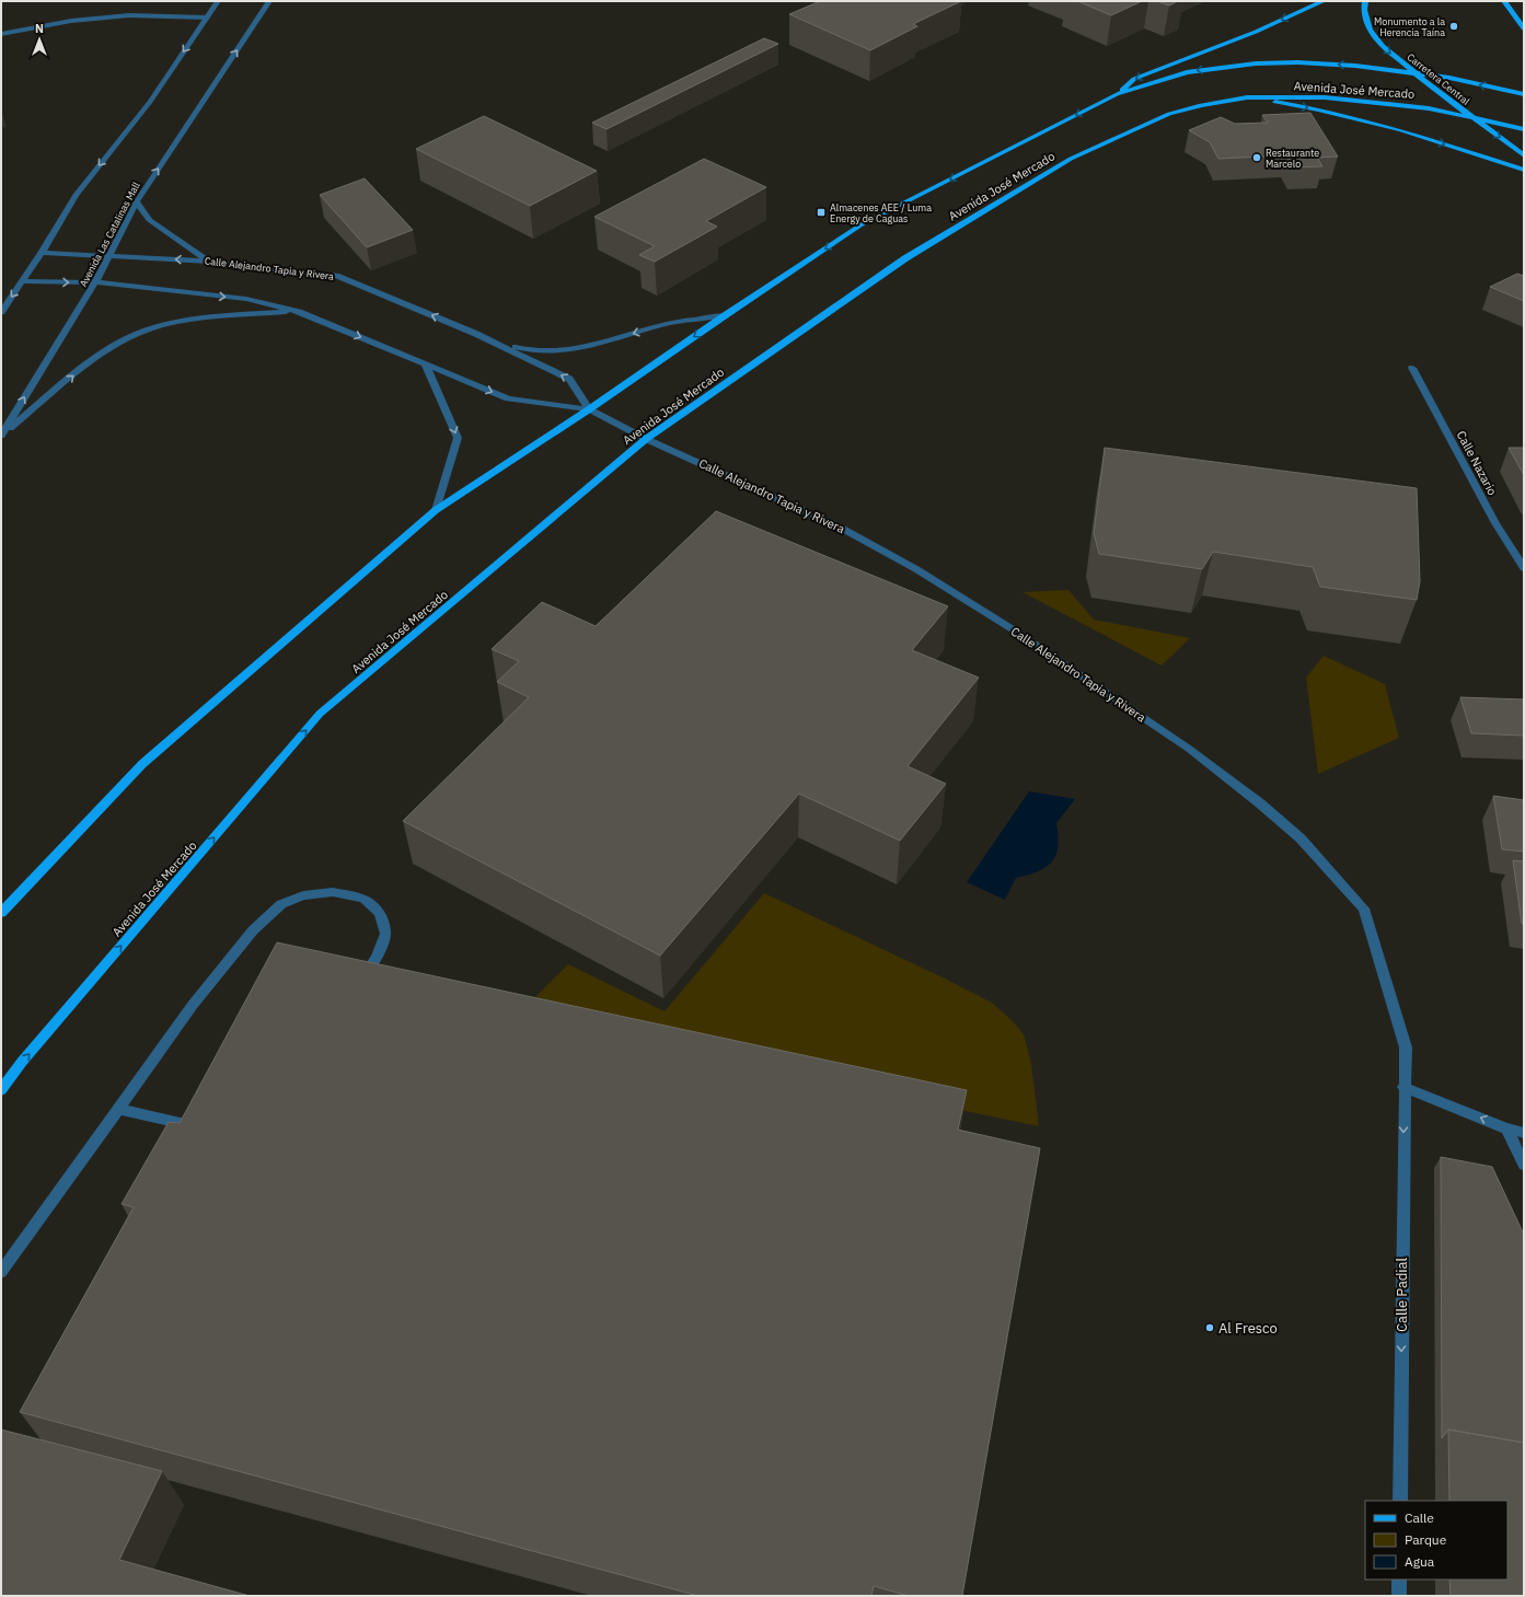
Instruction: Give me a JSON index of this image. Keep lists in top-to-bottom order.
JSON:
{
  "streets": {
    "main road": ["Carretera Central", "Avenida José Mercado"],
    "street": [
      "Avenida Las Catalinas Mall",
      "Calle Alejandro Tapia y Rivera",
      "Calle Nazario",
      "Calle Padial"
    ]
  },
  "crossings": [
    ["Carretera Central", "Avenida José Mercado"],
    ["Avenida José Mercado", "Calle Alejandro Tapia y Rivera"],
    ["Avenida Las Catalinas Mall", "Calle Alejandro Tapia y Rivera"],
    ["Calle Alejandro Tapia y Rivera", "Calle Padial"]
  ],
  "one_way": ["Carretera Central", "Calle Padial"],
  "places": {
    "other": ["Monumento a la Herencia Taína", "Restaurante Marcelo", "Al Fresco"],
    "transit": ["Almacenes AEE / Luma Energy de Caguas"]
  },
  "legend": ["Calle", "Parque", "Agua"],
  "north": "top"
}
